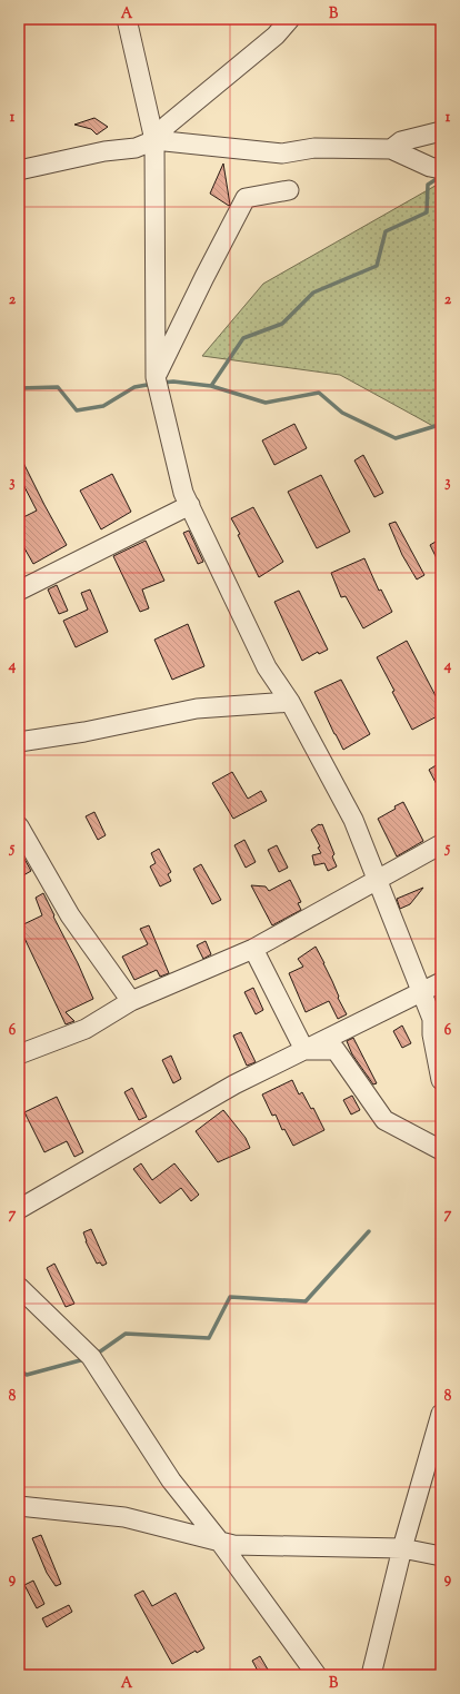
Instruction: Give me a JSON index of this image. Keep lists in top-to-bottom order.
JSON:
{
  "grid": {
    "columns": ["A", "B"],
    "rows": [
      "1",
      "2",
      "3",
      "4",
      "5",
      "6",
      "7",
      "8",
      "9"
    ]
  }
}
